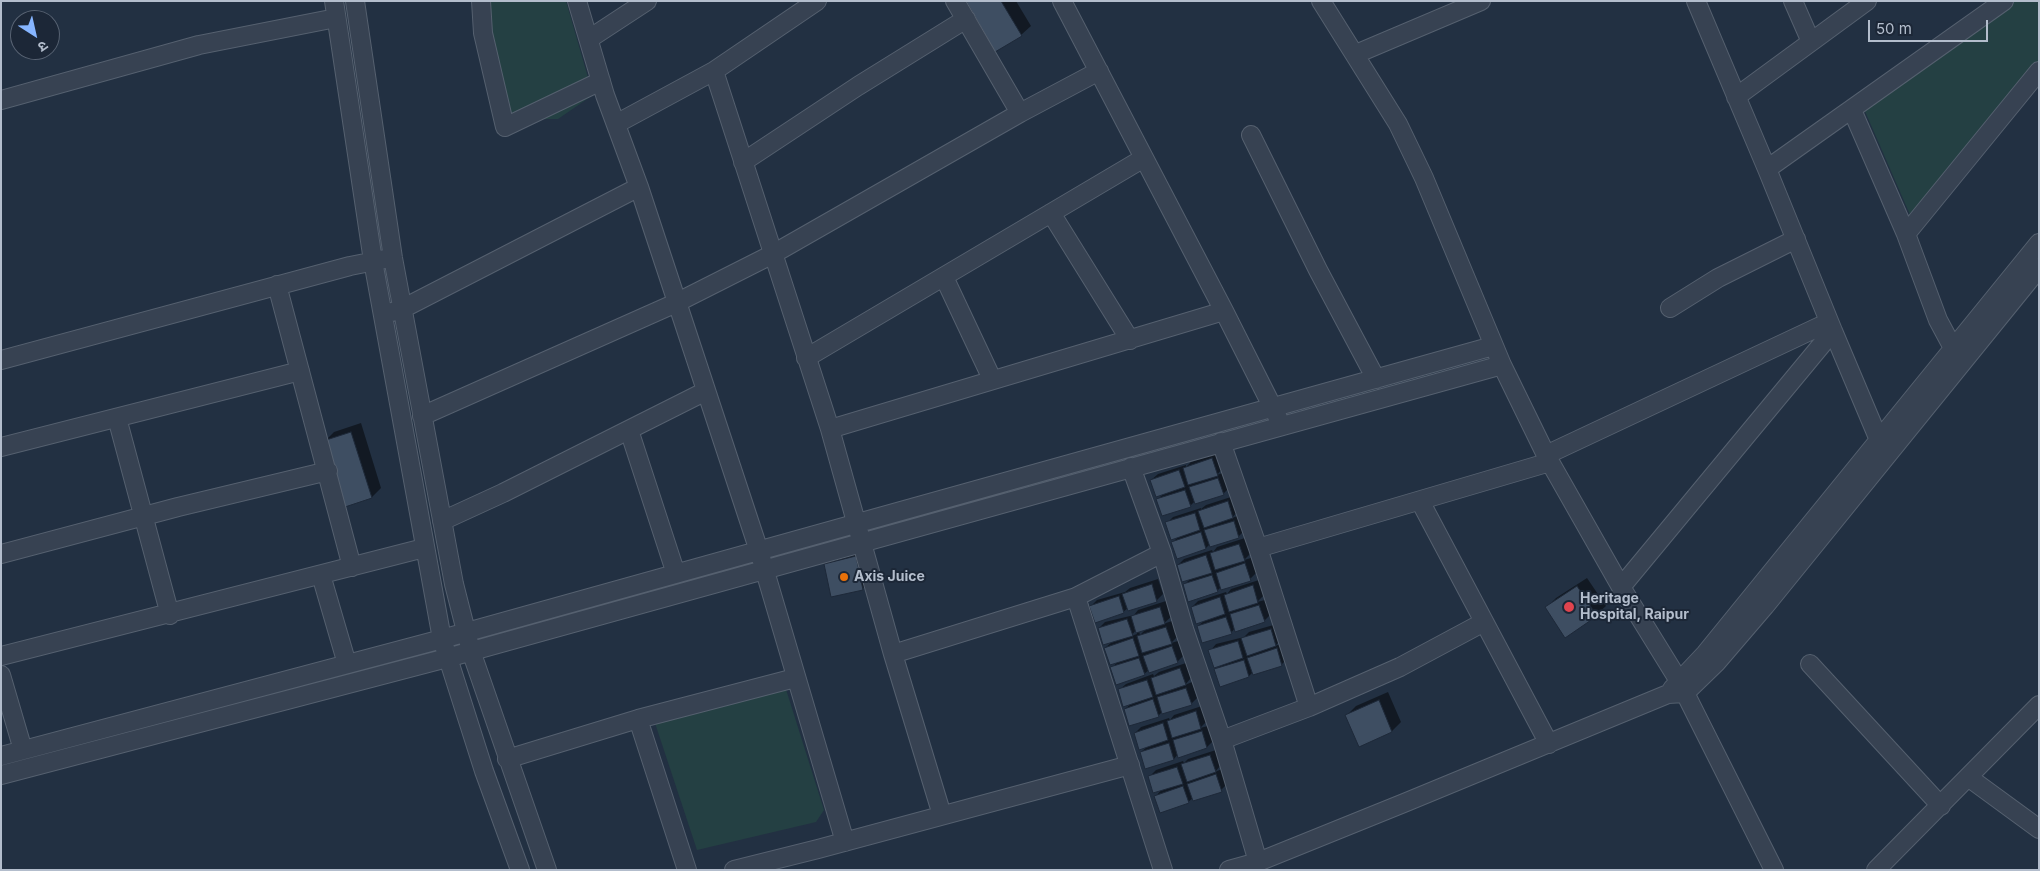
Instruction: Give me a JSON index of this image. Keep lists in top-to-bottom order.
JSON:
{
  "places": ["Axis Juice", "Heritage Hospital, Raipur"],
  "scale_bar": "50 m",
  "north": "bottom right"
}
